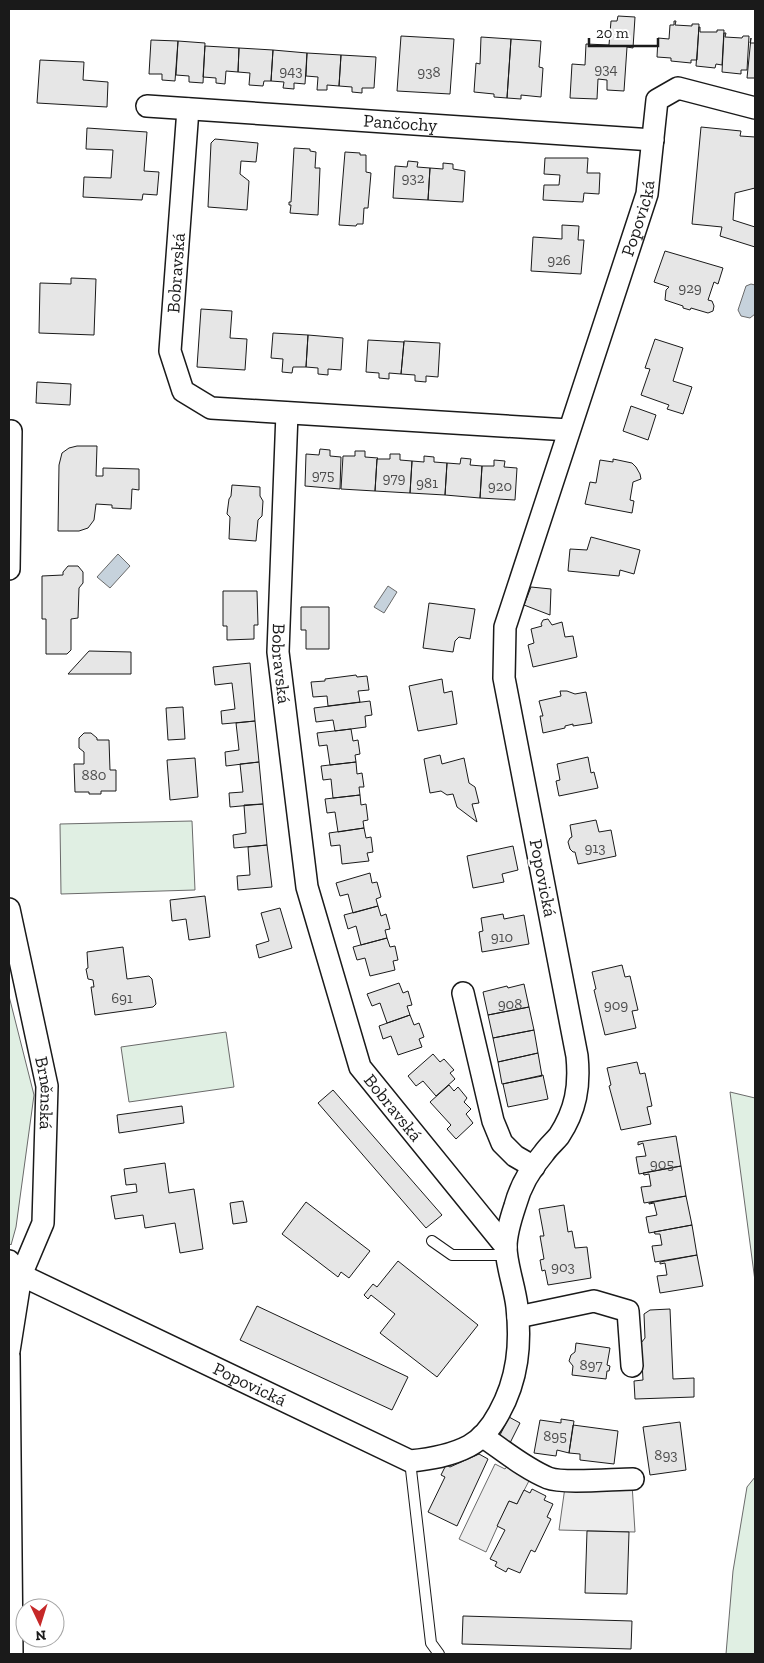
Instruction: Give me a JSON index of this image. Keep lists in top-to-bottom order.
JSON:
{
  "streets": {
    "street": [
      "Pančochy",
      "Popovická",
      "Bobravská",
      "Brněnská"
    ]
  },
  "crossings": [
    ["Pančochy", "Popovická"],
    ["Pančochy", "Bobravská"],
    ["Popovická", "Bobravská"],
    ["Popovická", "Brněnská"]
  ],
  "house_numbers": [
    "934",
    "943",
    "938",
    "932",
    "926",
    "929",
    "975",
    "979",
    "981",
    "920",
    "880",
    "913",
    "910",
    "691",
    "908",
    "909",
    "905",
    "903",
    "897",
    "895",
    "893"
  ],
  "scale_bar": "20 m",
  "north": "bottom"
}
